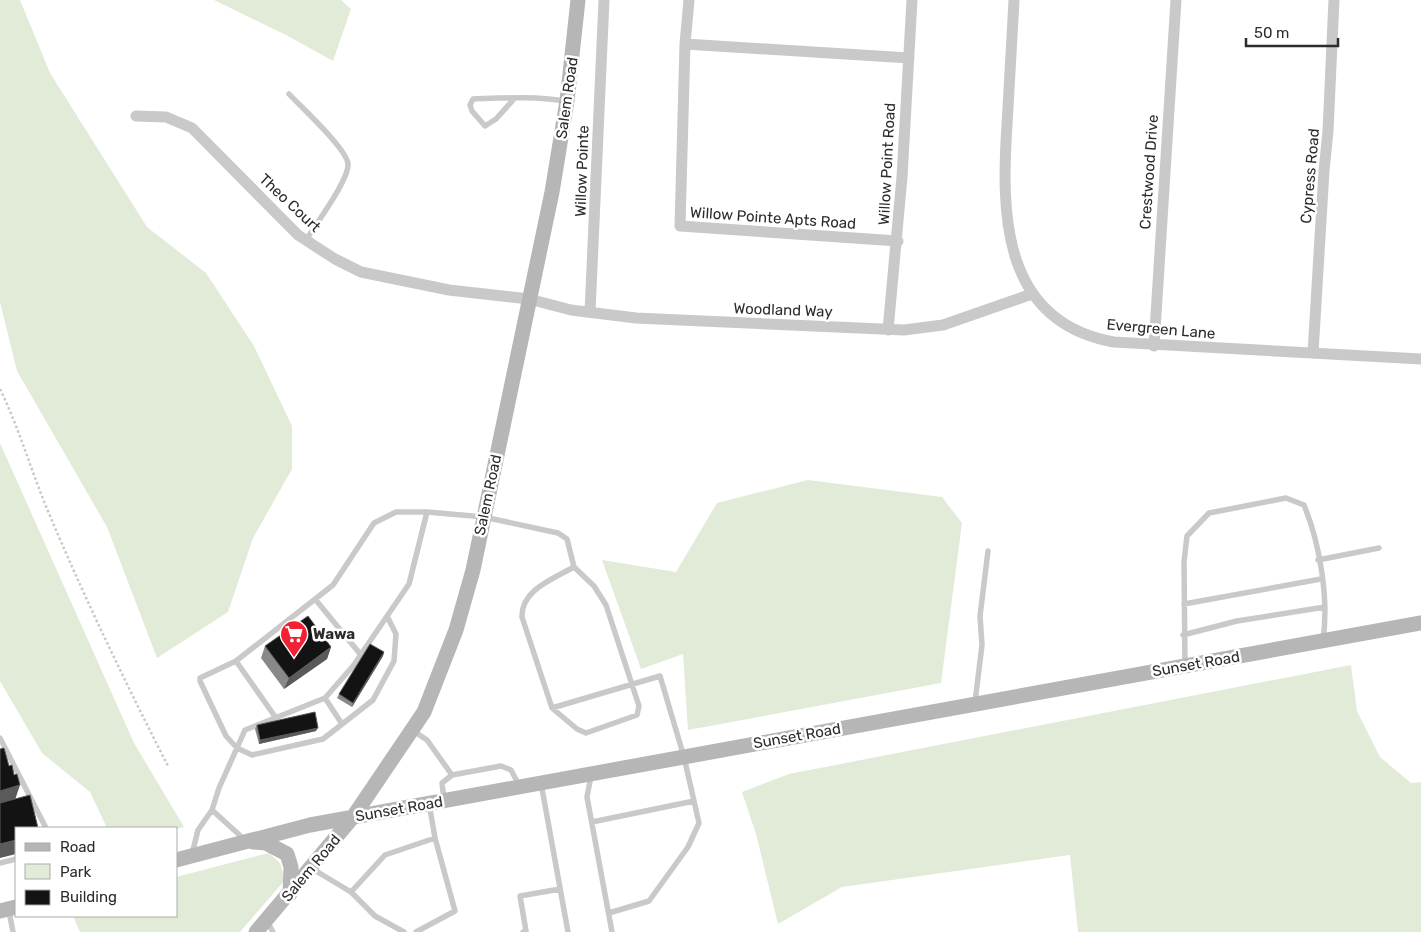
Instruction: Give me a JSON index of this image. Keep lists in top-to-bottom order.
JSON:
{
  "streets": {
    "street": [
      "Salem Road",
      "Willow Point Road",
      "Willow Pointe",
      "Crestwood Drive",
      "Cypress Road",
      "Theo Court",
      "Willow Pointe Apts Road",
      "Woodland Way",
      "Evergreen Lane",
      "Sunset Road"
    ]
  },
  "crossings": [
    ["Salem Road", "Theo Court"],
    ["Salem Road", "Woodland Way"],
    ["Salem Road", "Sunset Road"],
    ["Willow Point Road", "Willow Pointe Apts Road"],
    ["Willow Point Road", "Woodland Way"],
    ["Willow Pointe", "Woodland Way"],
    ["Crestwood Drive", "Evergreen Lane"],
    ["Cypress Road", "Evergreen Lane"],
    ["Theo Court", "Woodland Way"],
    ["Woodland Way", "Evergreen Lane"]
  ],
  "places": {
    "supermarket": ["Wawa"]
  },
  "legend": ["Road", "Park", "Building"],
  "scale_bar": "50 m"
}
